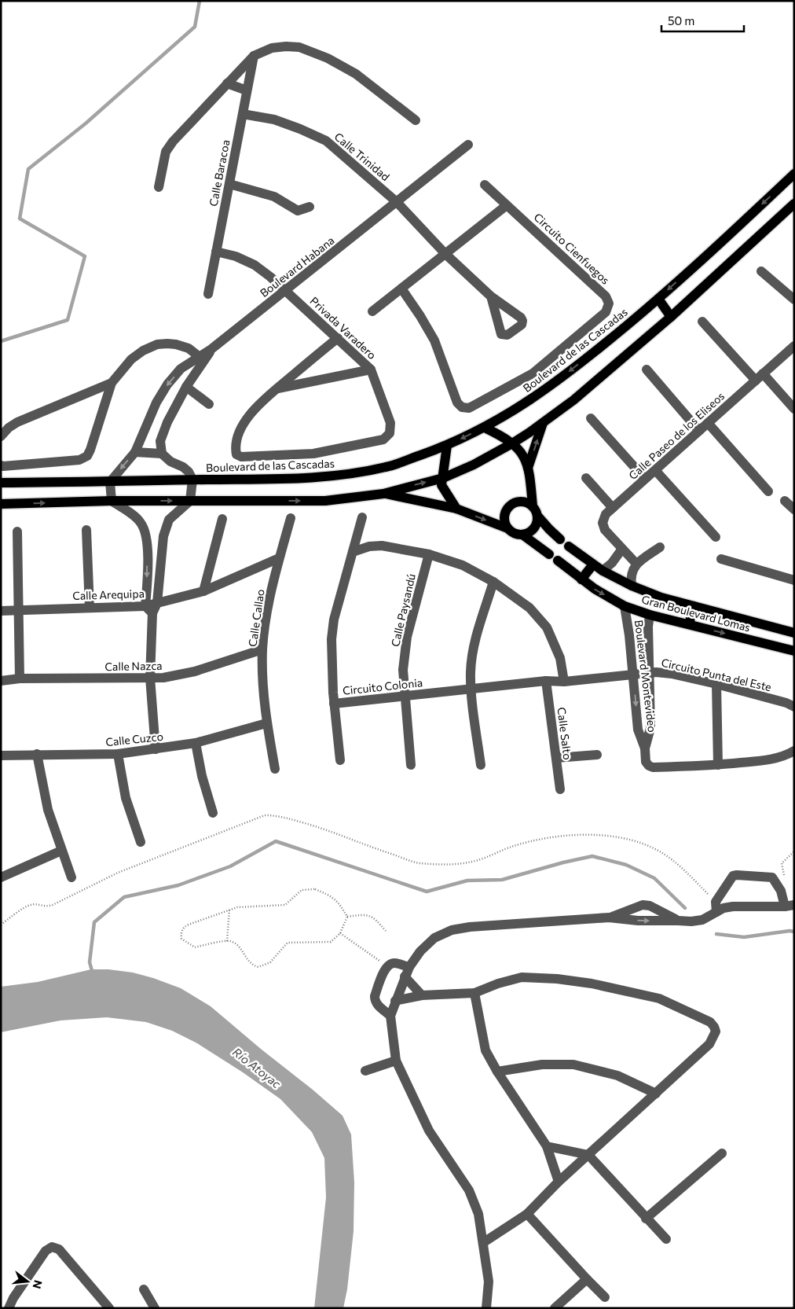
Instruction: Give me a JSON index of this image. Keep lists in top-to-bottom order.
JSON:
{
  "streets": {
    "main road": ["Boulevard de las Cascadas", "Gran Boulevard Lomas"],
    "street": [
      "Calle Trinidad",
      "Calle Baracoa",
      "Circuito Cienfuegos",
      "Boulevard Habana",
      "Privada Varadero",
      "Calle Paseo de los Eliseos",
      "Calle Arequipa",
      "Calle Paysandú",
      "Calle Callao",
      "Calle Nazca",
      "Circuito Punta del Este",
      "Boulevard Montevideo",
      "Circuito Colonia",
      "Calle Salto",
      "Calle Cuzco"
    ]
  },
  "crossings": [
    ["Calle Trinidad", "Calle Baracoa"],
    ["Calle Trinidad", "Boulevard Habana"],
    ["Calle Baracoa", "Privada Varadero"],
    ["Boulevard Habana", "Privada Varadero"],
    ["Boulevard Habana", "Boulevard de las Cascadas"],
    ["Calle Arequipa", "Calle Callao"],
    ["Calle Paysandú", "Circuito Colonia"],
    ["Gran Boulevard Lomas", "Boulevard Montevideo"],
    ["Calle Callao", "Calle Nazca"],
    ["Calle Callao", "Calle Cuzco"],
    ["Circuito Punta del Este", "Boulevard Montevideo"],
    ["Circuito Punta del Este", "Circuito Colonia"],
    ["Boulevard Montevideo", "Circuito Colonia"],
    ["Circuito Colonia", "Calle Salto"]
  ],
  "water": ["Río Atoyac"],
  "scale_bar": "50 m",
  "north": "right"
}
